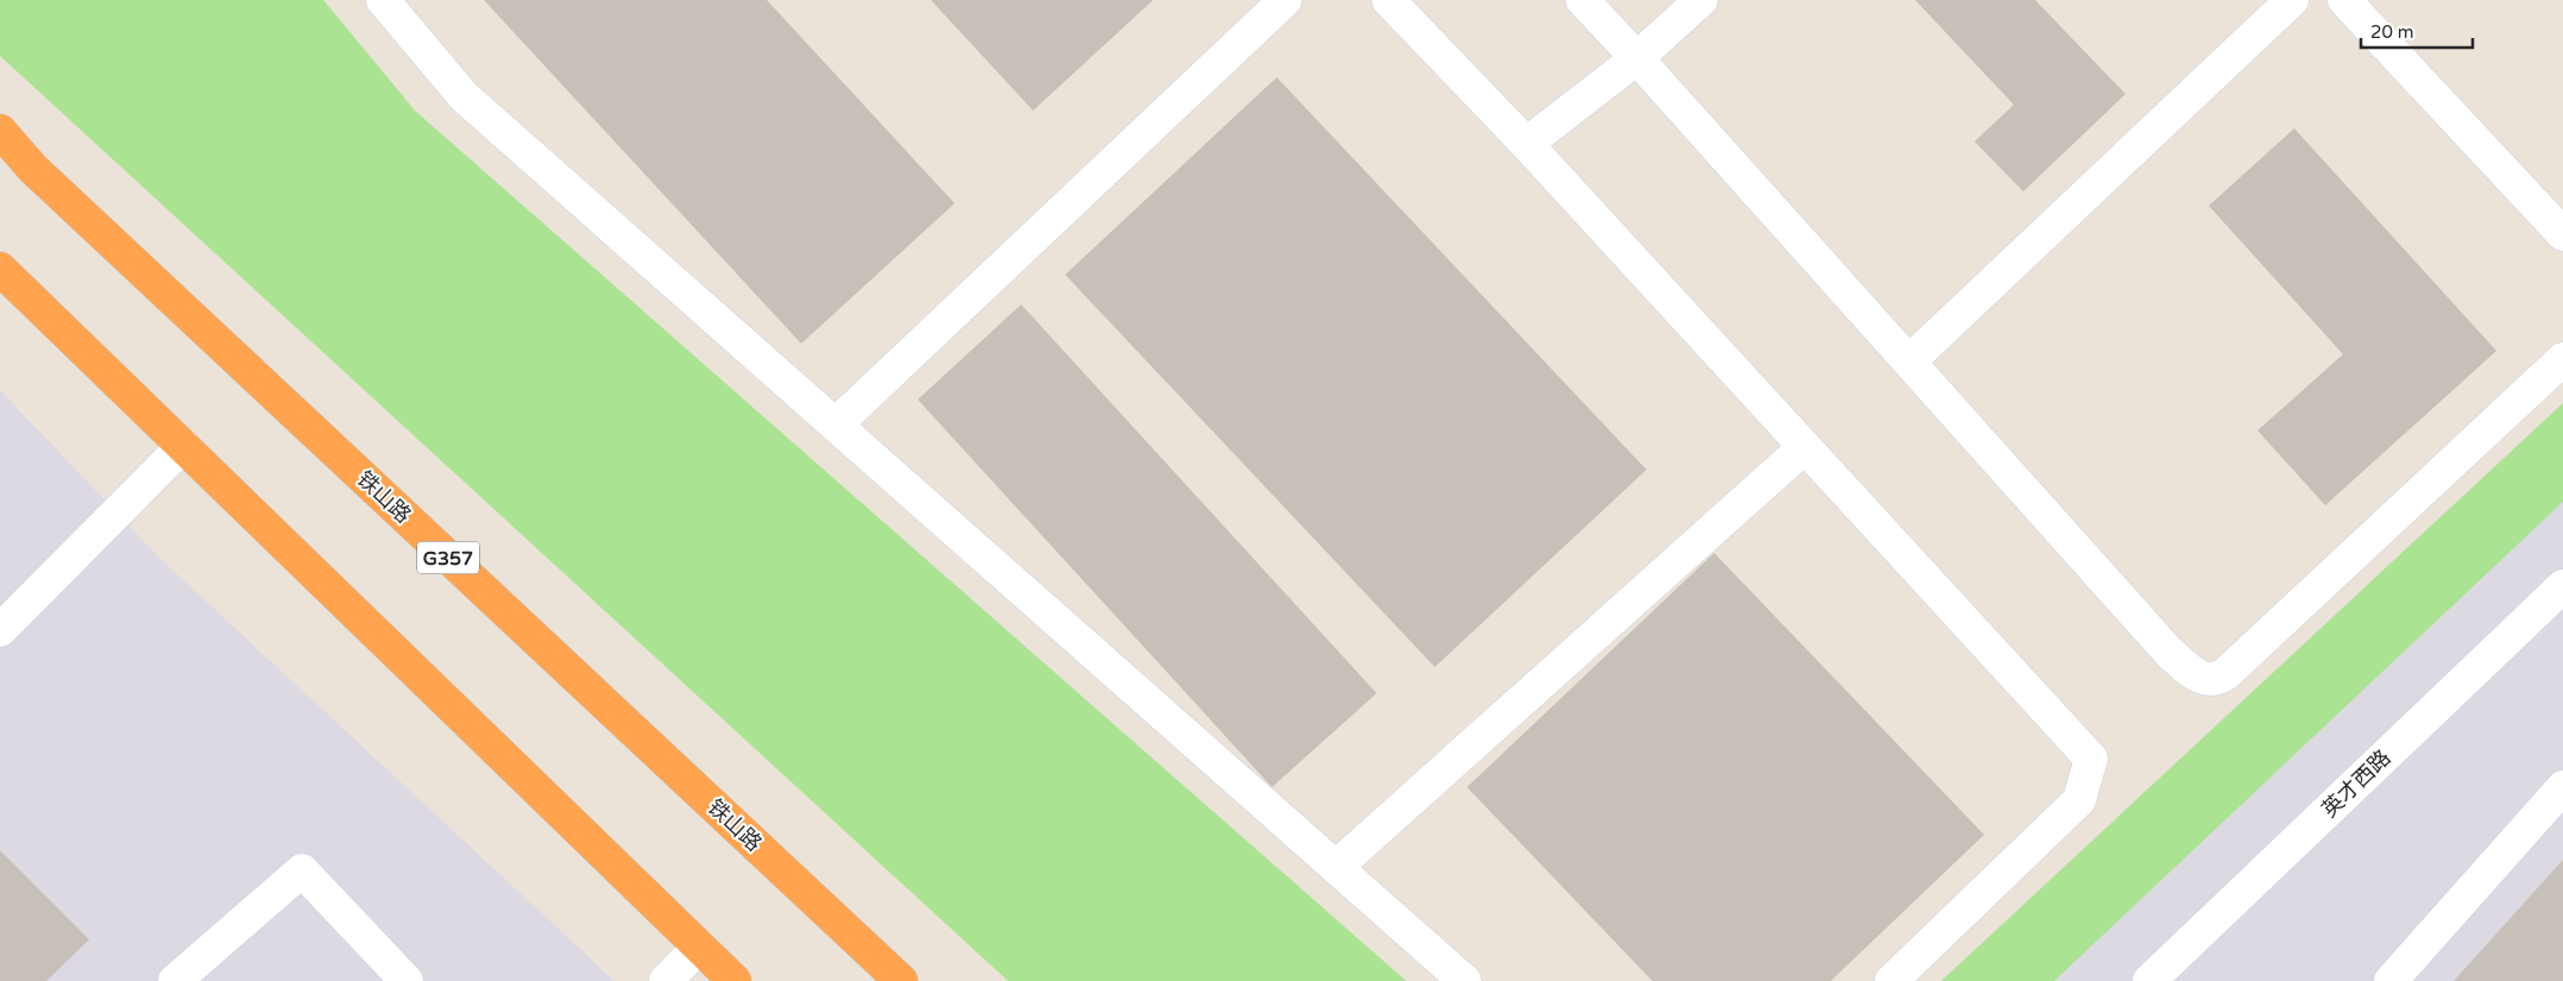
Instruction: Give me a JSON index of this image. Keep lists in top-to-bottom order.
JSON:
{
  "streets": {
    "highway": ["铁山路", "G357"],
    "street": ["英才西路"]
  },
  "scale_bar": "20 m"
}
